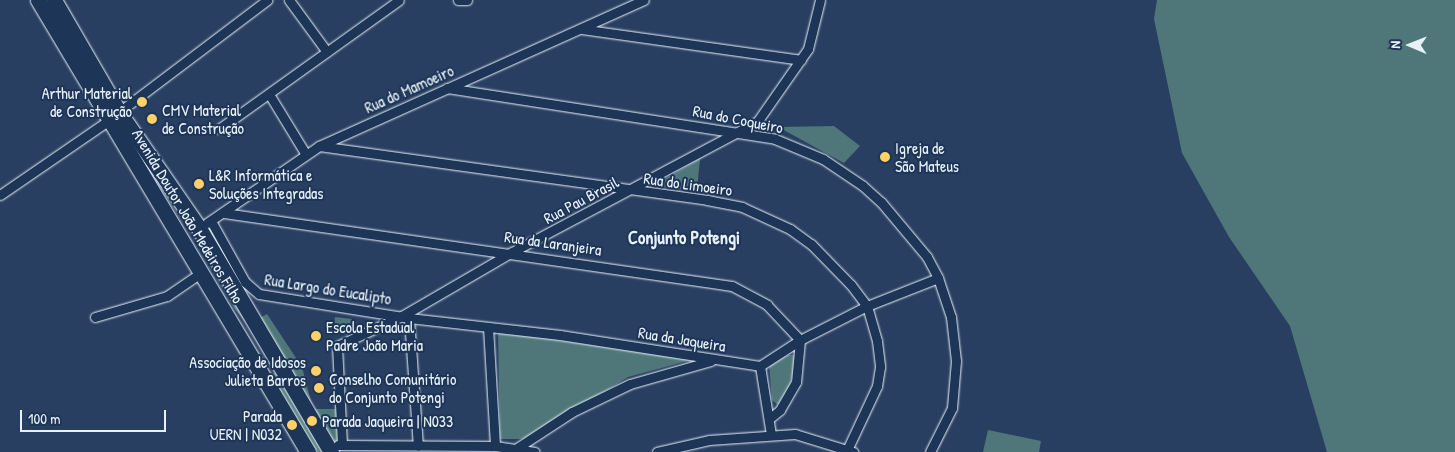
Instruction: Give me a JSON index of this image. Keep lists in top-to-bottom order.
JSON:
{
  "streets": {
    "main road": ["Avenida Doutor João Medeiros Filho"],
    "street": [
      "Rua do Mamoeiro",
      "Rua do Coqueiro",
      "Rua do Limoeiro",
      "Rua Pau Brasil",
      "Rua da Laranjeira",
      "Rua Largo do Eucalipto",
      "Rua da Jaqueira"
    ]
  },
  "crossings": [
    ["Rua do Mamoeiro", "Rua do Coqueiro"],
    ["Rua do Mamoeiro", "Rua do Limoeiro"],
    ["Rua do Mamoeiro", "Avenida Doutor João Medeiros Filho"],
    ["Rua do Mamoeiro", "Rua da Laranjeira"],
    ["Rua do Mamoeiro", "Rua Largo do Eucalipto"],
    ["Rua do Coqueiro", "Rua Pau Brasil"],
    ["Rua do Limoeiro", "Rua Pau Brasil"],
    ["Rua Pau Brasil", "Rua da Laranjeira"],
    ["Rua Pau Brasil", "Rua Largo do Eucalipto"],
    ["Rua Pau Brasil", "Rua da Jaqueira"],
    ["Avenida Doutor João Medeiros Filho", "Rua Largo do Eucalipto"],
    ["Rua Largo do Eucalipto", "Rua da Jaqueira"]
  ],
  "districts": ["Conjunto Potengi"],
  "places": [
    "Arthur Material de Construção",
    "CMV Material de Construção",
    "Igreja de São Mateus",
    "L&R Informática e Soluções Integradas",
    "Escola Estadual Padre João Maria",
    "Associação de Idosos Julieta Barros",
    "Conselho Comunitário do Conjunto Potengi",
    "Parada Jaqueira | N033",
    "Parada UERN | N032"
  ],
  "scale_bar": "100 m",
  "north": "left"
}
